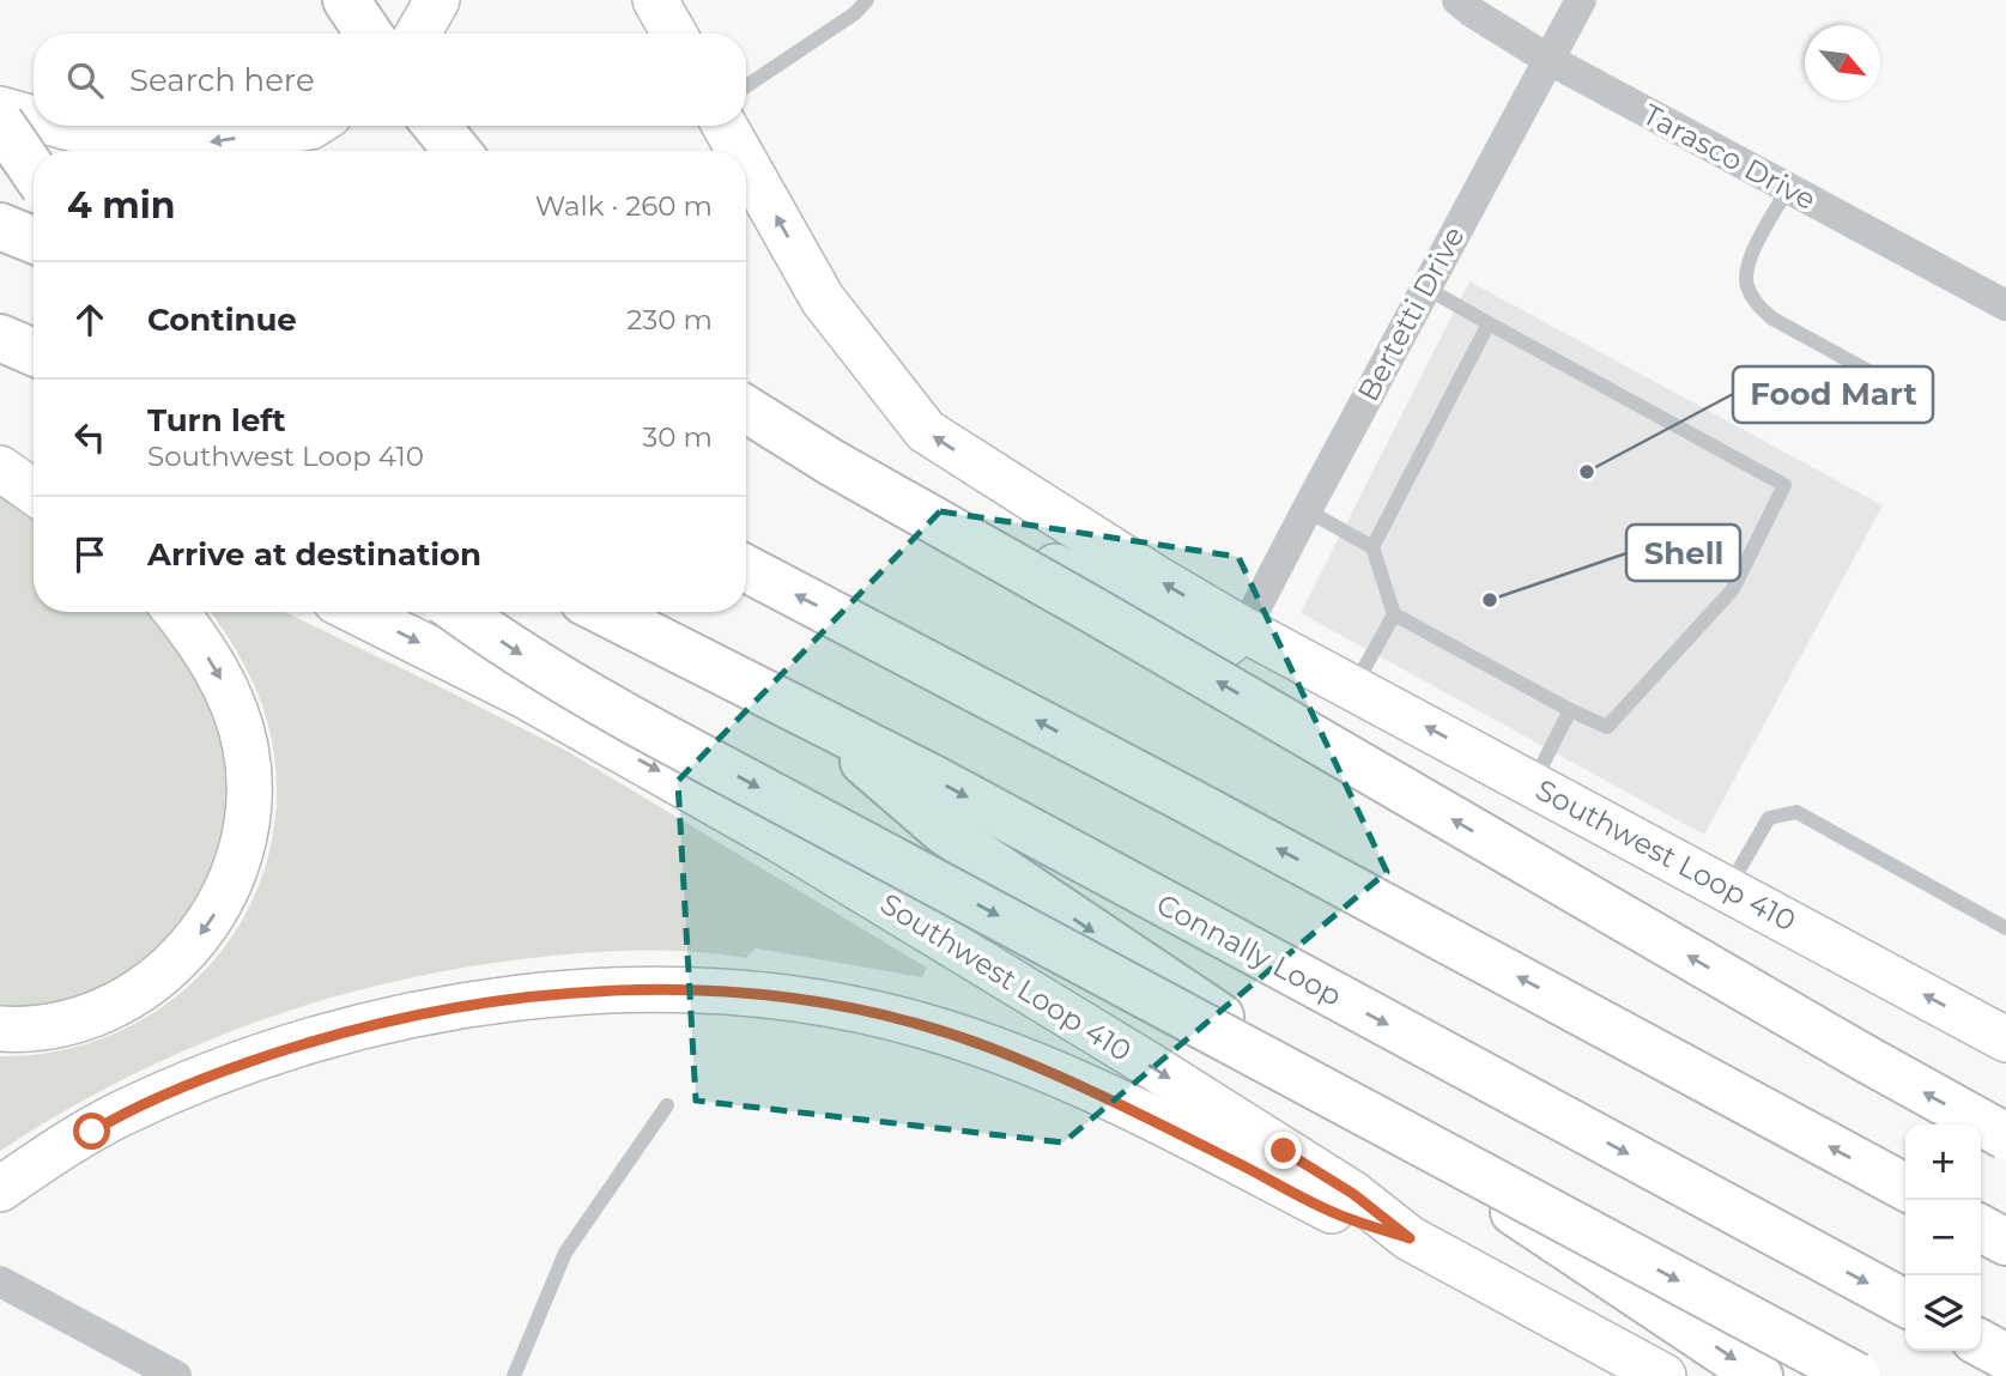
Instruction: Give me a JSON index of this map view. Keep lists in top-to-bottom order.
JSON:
{
  "streets": {
    "highway": ["Connally Loop"],
    "main road": ["Southwest Loop 410"],
    "street": ["Tarasco Drive", "Bertetti Drive"]
  },
  "crossings": [
    ["Tarasco Drive", "Bertetti Drive"],
    ["Bertetti Drive", "Southwest Loop 410"]
  ],
  "places": ["Food Mart", "Shell"],
  "north": "bottom right",
  "page": {
    "search": "Search here",
    "heading": ["4 min", "Walk · 260 m"],
    "list": [
      ["Continue", "230 m"],
      ["Turn left", "Southwest Loop 410", "30 m"],
      "Arrive at destination"
    ],
    "map_buttons": ["+", "−"]
  }
}
